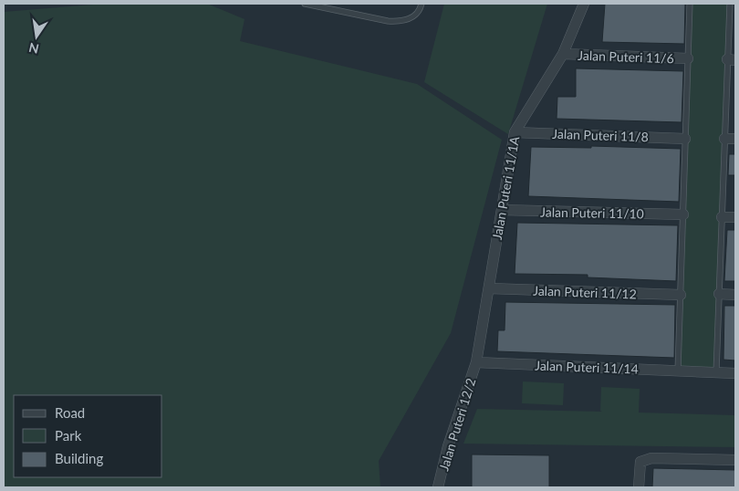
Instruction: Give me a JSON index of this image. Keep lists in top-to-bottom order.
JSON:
{
  "streets": {
    "street": [
      "Jalan Puteri 11/6",
      "Jalan Puteri 11/8",
      "Jalan Puteri 11/1A",
      "Jalan Puteri 11/10",
      "Jalan Puteri 11/12",
      "Jalan Puteri 11/14",
      "Jalan Puteri 12/2"
    ]
  },
  "crossings": [
    ["Jalan Puteri 11/6", "Jalan Puteri 11/1A"],
    ["Jalan Puteri 11/8", "Jalan Puteri 11/1A"],
    ["Jalan Puteri 11/1A", "Jalan Puteri 11/10"],
    ["Jalan Puteri 11/1A", "Jalan Puteri 11/12"],
    ["Jalan Puteri 11/1A", "Jalan Puteri 11/14"],
    ["Jalan Puteri 11/1A", "Jalan Puteri 12/2"],
    ["Jalan Puteri 11/14", "Jalan Puteri 12/2"]
  ],
  "legend": ["Road", "Park", "Building"],
  "north": "bottom"
}
